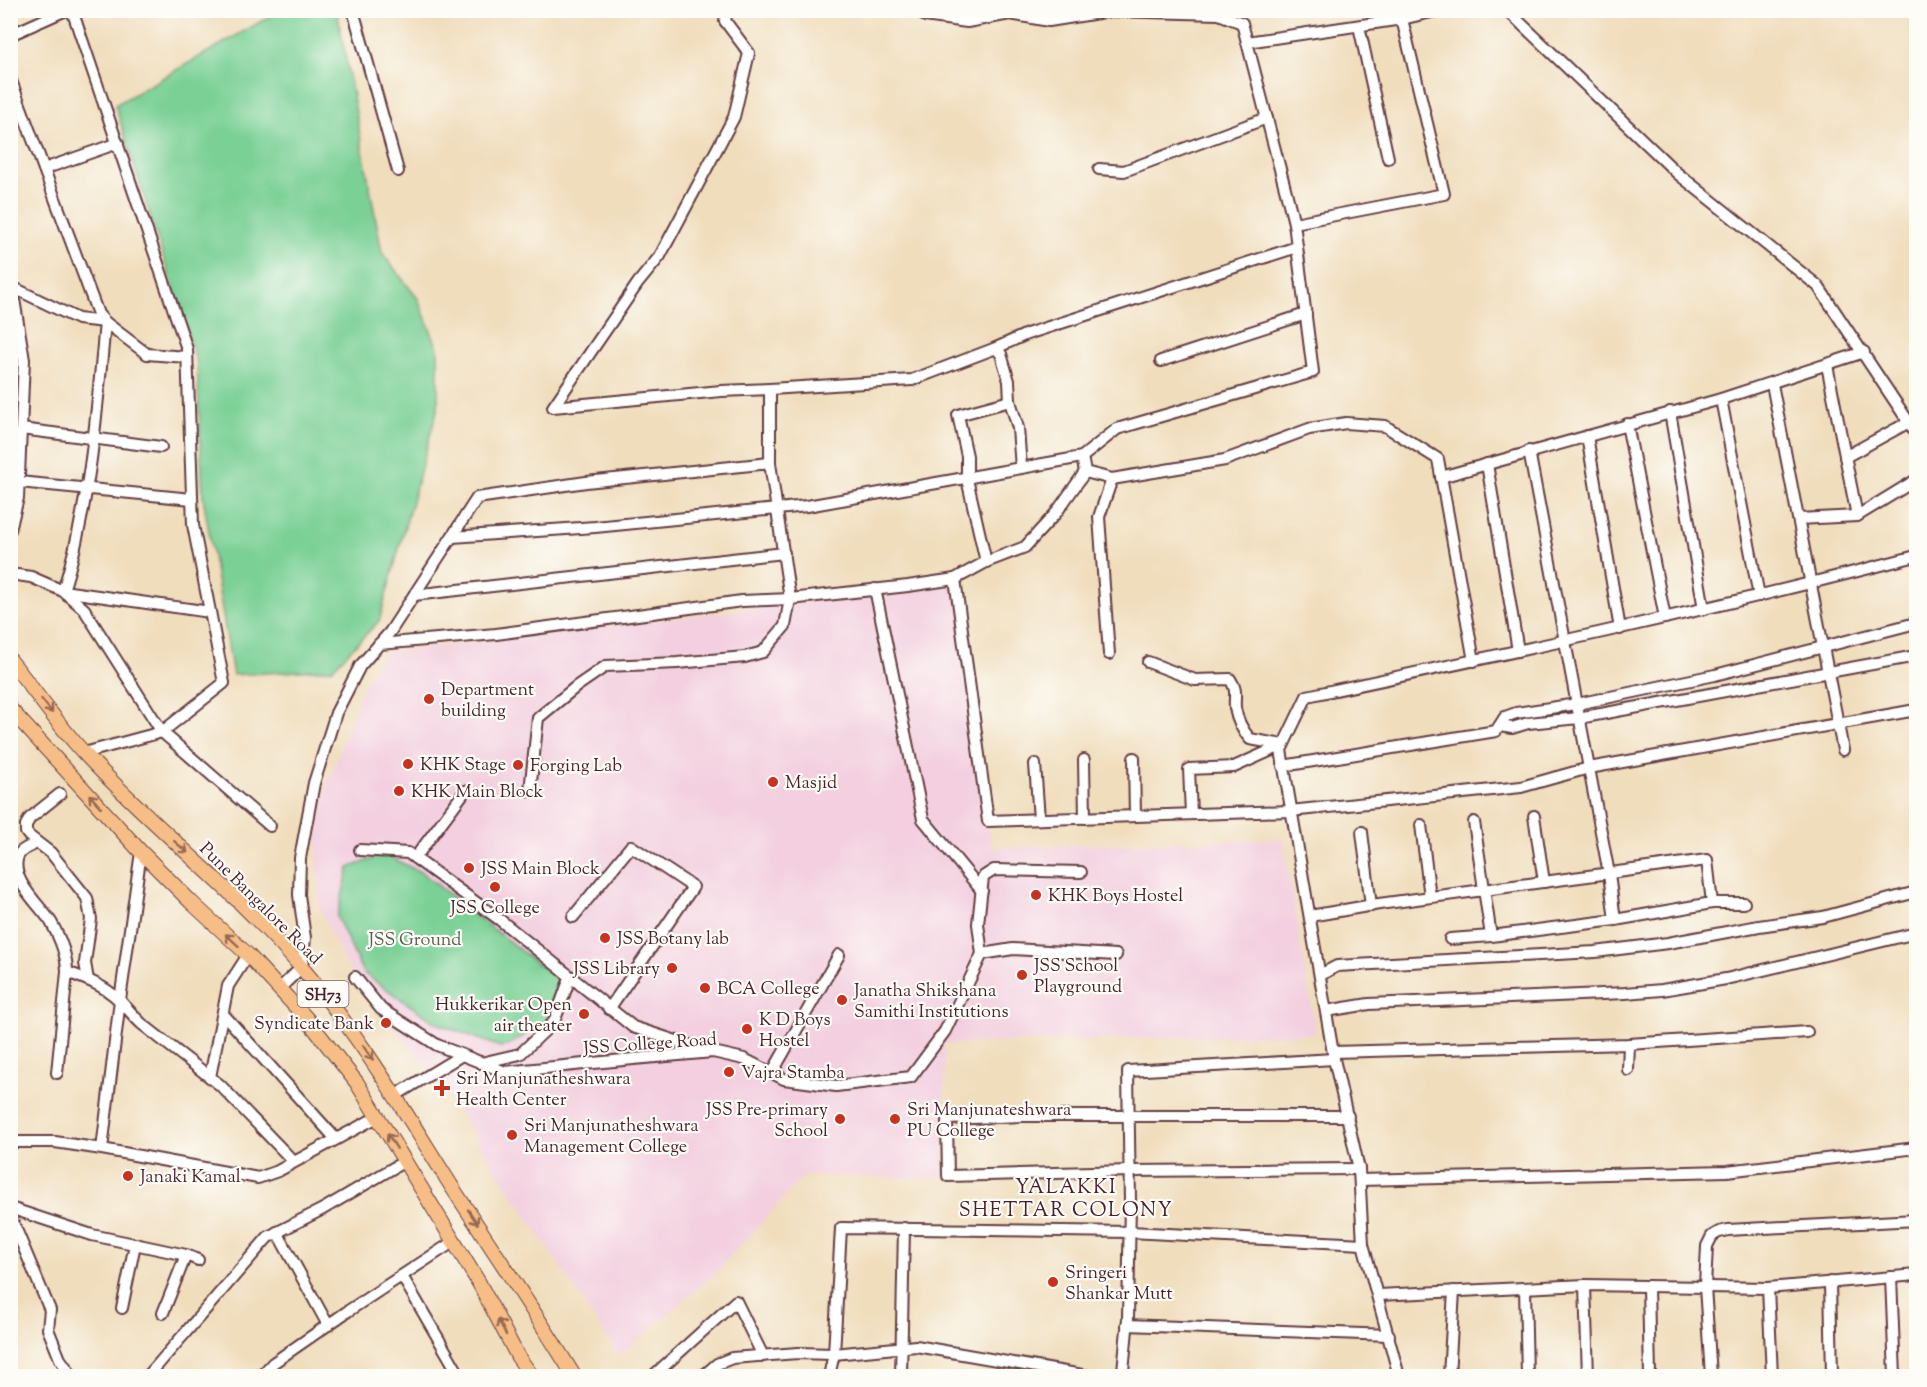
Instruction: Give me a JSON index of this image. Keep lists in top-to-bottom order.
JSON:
{
  "streets": {
    "main road": ["Pune Bangalore Road", "SH73"],
    "street": ["JSS College Road"]
  },
  "districts": ["YALAKKI SHETTAR COLONY"],
  "parks": ["JSS Ground"],
  "places": {
    "other": [
      "Department building",
      "KHK Stage",
      "Forging Lab",
      "Masjid",
      "KHK Main Block",
      "JSS Main Block",
      "JSS College",
      "KHK Boys Hostel",
      "JSS Botany lab",
      "JSS Library",
      "JSS School Playground",
      "BCA College",
      "Janatha Shikshana Samithi Institutions",
      "Hukkerikar Open air theater",
      "Syndicate Bank",
      "K D Boys Hostel",
      "Vajra Stamba",
      "JSS Pre-primary School",
      "Sri Manjunateshwara PU College",
      "Sri Manjunatheshwara Management College",
      "Janaki Kamal",
      "Sringeri Shankar Mutt"
    ],
    "health": ["Sri Manjunatheshwara Health Center"]
  }
}
